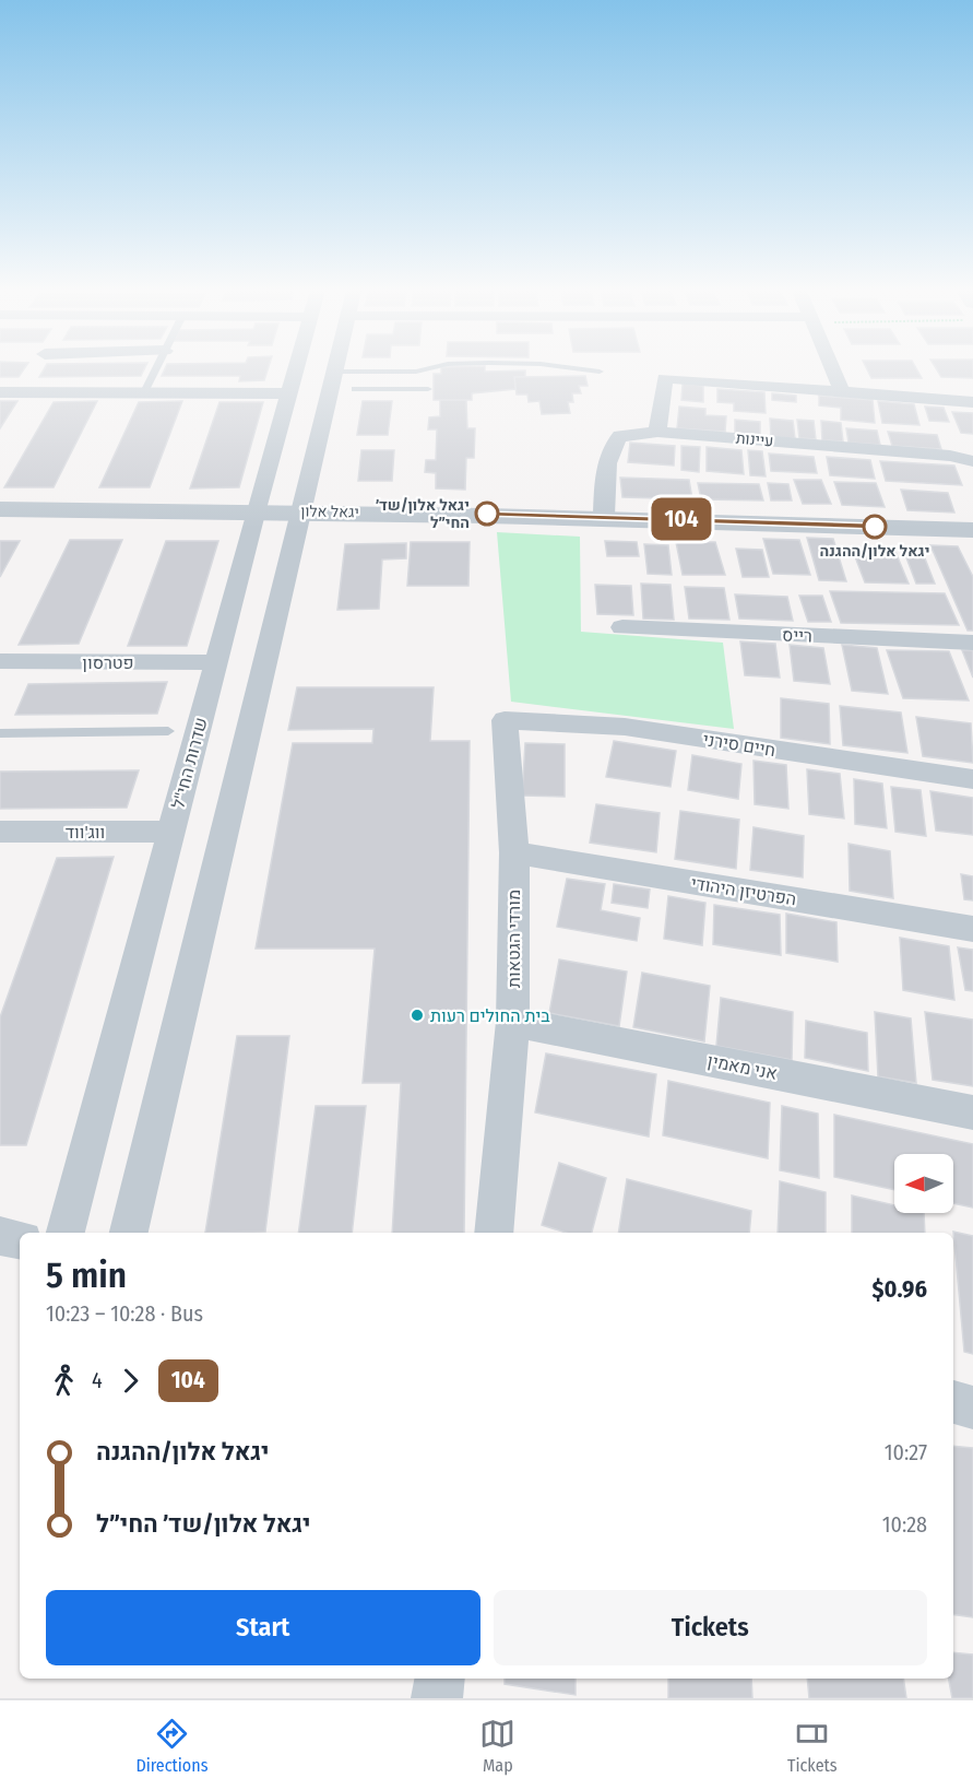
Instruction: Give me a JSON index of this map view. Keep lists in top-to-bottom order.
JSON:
{
  "streets": {
    "street": [
      "עיינות",
      "יגאל אלון",
      "רייס",
      "פטרסון",
      "חיים סירני",
      "שדרות החי\"ל",
      "ווג'ווד",
      "הפרטיזן היהודי",
      "מורדי הגטאות",
      "אני מאמין"
    ]
  },
  "crossings": [
    ["עיינות", "יגאל אלון"],
    ["יגאל אלון", "שדרות החי\"ל"],
    ["פטרסון", "שדרות החי\"ל"],
    ["חיים סירני", "מורדי הגטאות"],
    ["שדרות החי\"ל", "ווג'ווד"],
    ["הפרטיזן היהודי", "מורדי הגטאות"],
    ["מורדי הגטאות", "אני מאמין"]
  ],
  "places": ["יגאל אלון/שד׳ החי״ל", "יגאל אלון/ההגנה", "בית החולים רעות"],
  "lines": ["bus line 104"],
  "north": "left",
  "page": {
    "on_map": "104",
    "heading": ["5 min", "10:23 – 10:28 · Bus", "$0.96"],
    "legs": ["4", "104"],
    "list": [
      {
        "name": "יגאל אלון/ההגנה",
        "value": "10:27"
      },
      {
        "name": "יגאל אלון/שד׳ החי״ל",
        "value": "10:28"
      }
    ],
    "buttons": ["Start", "Tickets"],
    "tabs": ["Directions", "Map", "Tickets"]
  }
}
